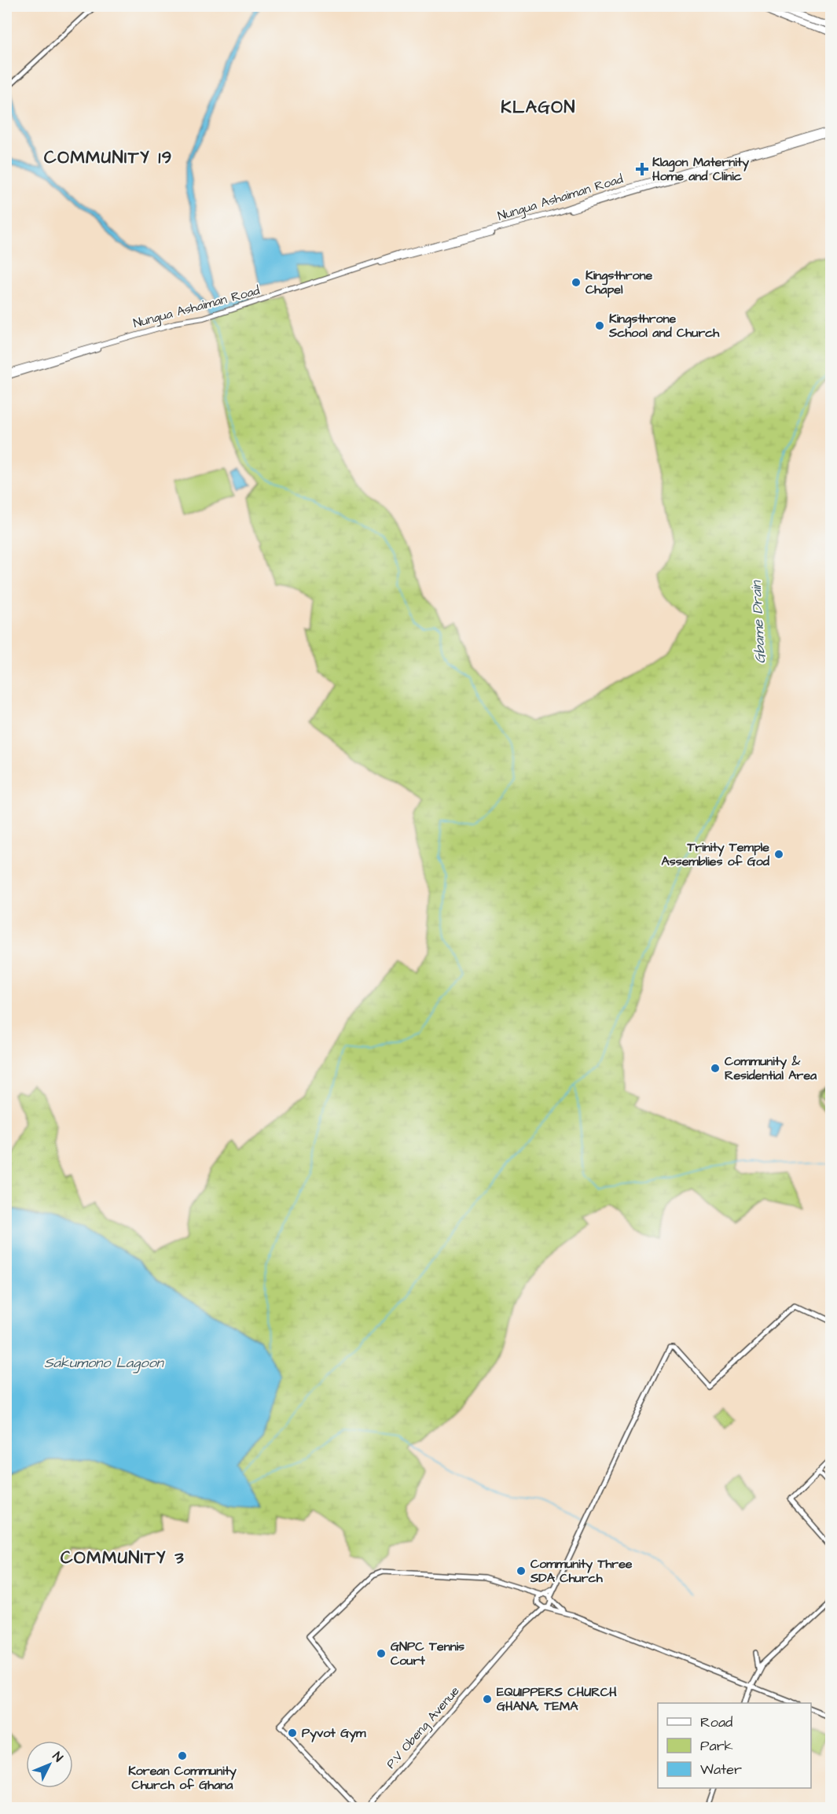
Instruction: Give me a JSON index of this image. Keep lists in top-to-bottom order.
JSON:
{
  "streets": {
    "main road": ["Nungua Ashaiman Road"],
    "street": ["P.V Obeng Avenue"]
  },
  "districts": ["KLAGON", "COMMUNITY 19", "COMMUNITY 3"],
  "water": ["Gbame Drain", "Sakumono Lagoon"],
  "places": {
    "health": ["Klagon Maternity Home and Clinic"],
    "other": [
      "Kingsthrone Chapel",
      "Kingsthrone School and Church",
      "Trinity Temple Assemblies of God",
      "Community & Residential Area",
      "Community Three SDA Church",
      "GNPC Tennis Court",
      "EQUIPPERS CHURCH GHANA, TEMA",
      "Pyvot Gym",
      "Korean Community Church of Ghana"
    ]
  },
  "legend": ["Road", "Park", "Water"],
  "north": "top right"
}
